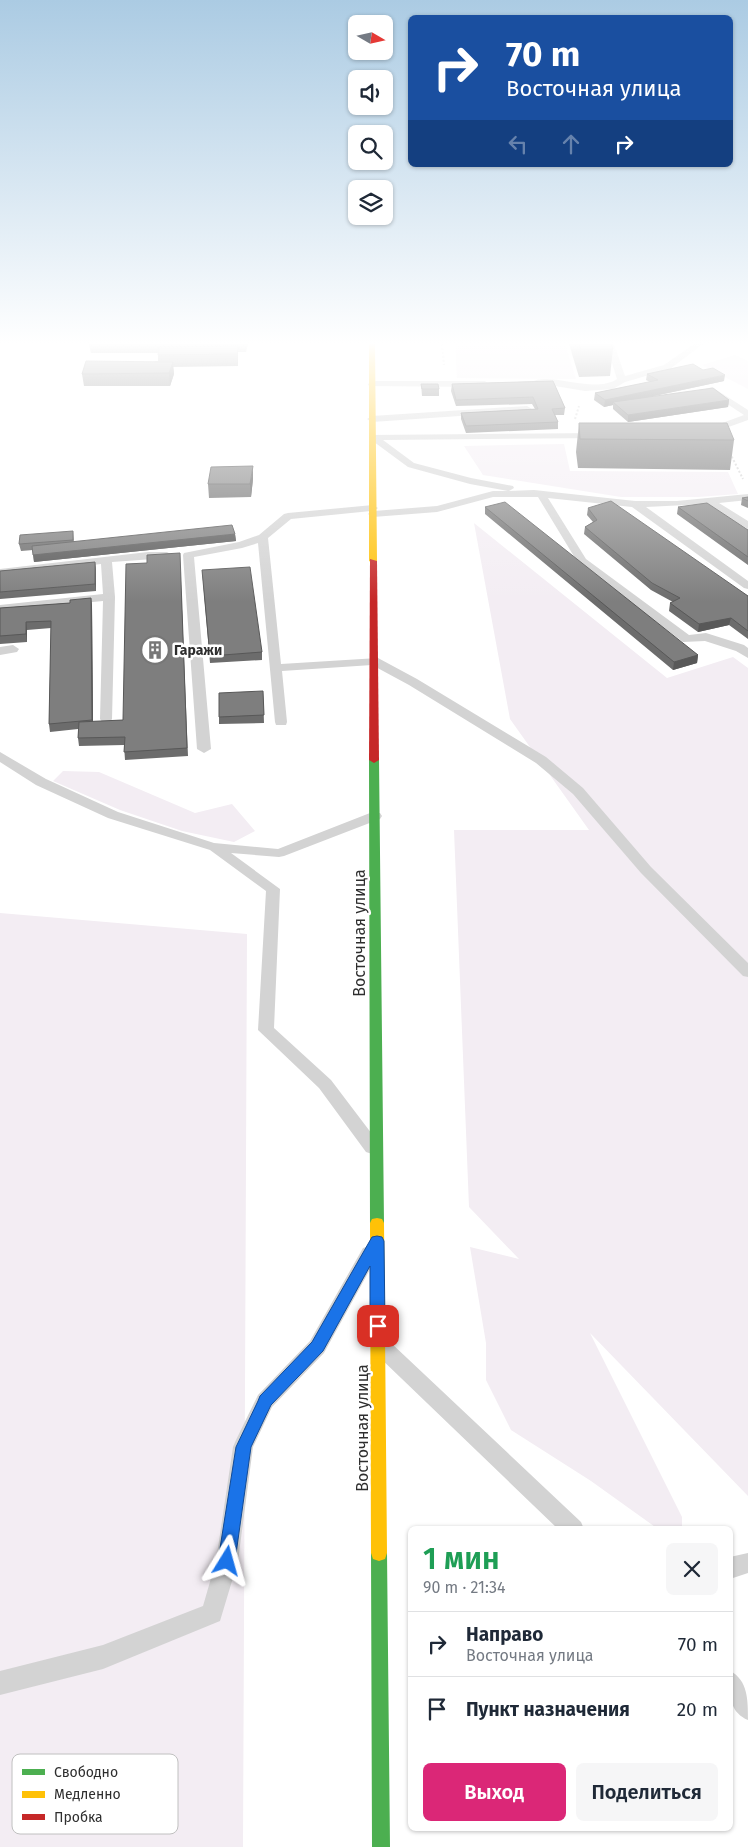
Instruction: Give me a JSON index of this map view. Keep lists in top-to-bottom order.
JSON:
{
  "streets": {
    "main road": ["Восточная улица"]
  },
  "places": {
    "building": ["Гаражи"]
  },
  "legend": ["Свободно", "Медленно", "Пробка"],
  "north": "right",
  "page": {
    "turn": ["70 m", "Восточная улица"],
    "heading": ["1 мин", "90 m · 21:34"],
    "list": [
      {
        "name": "Направо",
        "note": "Восточная улица",
        "value": "70 m"
      },
      {
        "name": "Пункт назначения",
        "value": "20 m"
      }
    ],
    "buttons": ["Выход", "Поделиться"]
  }
}
